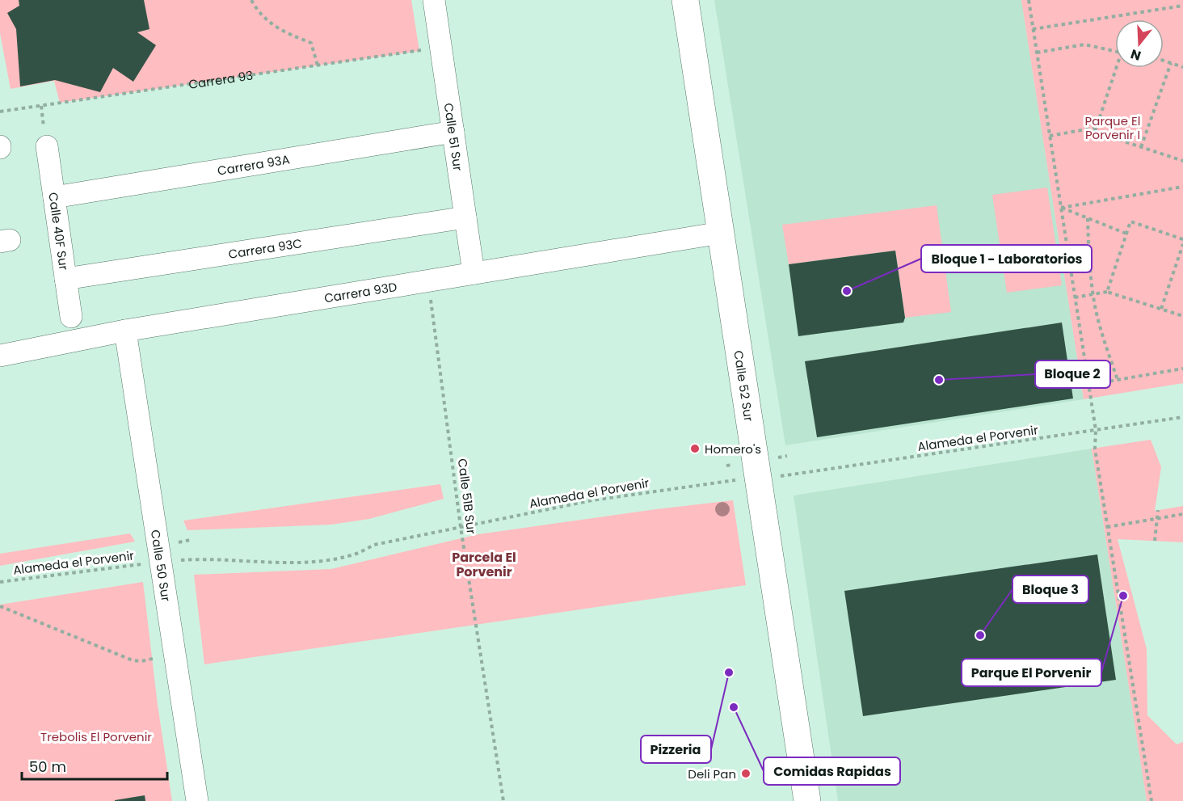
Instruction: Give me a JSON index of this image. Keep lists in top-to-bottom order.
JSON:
{
  "streets": {
    "street": [
      "Calle 51 Sur",
      "Carrera 93A",
      "Calle 40F Sur",
      "Carrera 93C",
      "Carrera 93D",
      "Calle 52 Sur",
      "Calle 50 Sur"
    ],
    "path": ["Carrera 93", "Alameda el Porvenir", "Calle 51B Sur"]
  },
  "crossings": [
    ["Carrera 93", "Calle 51 Sur"],
    ["Calle 51 Sur", "Carrera 93A"],
    ["Calle 51 Sur", "Carrera 93C"],
    ["Calle 51 Sur", "Carrera 93D"],
    ["Carrera 93A", "Calle 40F Sur"],
    ["Calle 40F Sur", "Carrera 93C"],
    ["Carrera 93D", "Calle 52 Sur"],
    ["Carrera 93D", "Calle 51B Sur"],
    ["Carrera 93D", "Calle 50 Sur"],
    ["Calle 52 Sur", "Alameda el Porvenir"],
    ["Alameda el Porvenir", "Calle 51B Sur"],
    ["Alameda el Porvenir", "Calle 50 Sur"]
  ],
  "districts": ["Parcela El Porvenir"],
  "parks": ["Parque El Porvenir I", "Trebolis El Porvenir"],
  "places": [
    "Bloque 1 - Laboratorios",
    "Bloque 2",
    "Homero's",
    "Parque El Porvenir",
    "Bloque 3",
    "Pizzeria",
    "Comidas Rapidas",
    "Deli Pan"
  ],
  "scale_bar": "50 m",
  "north": "bottom"
}
